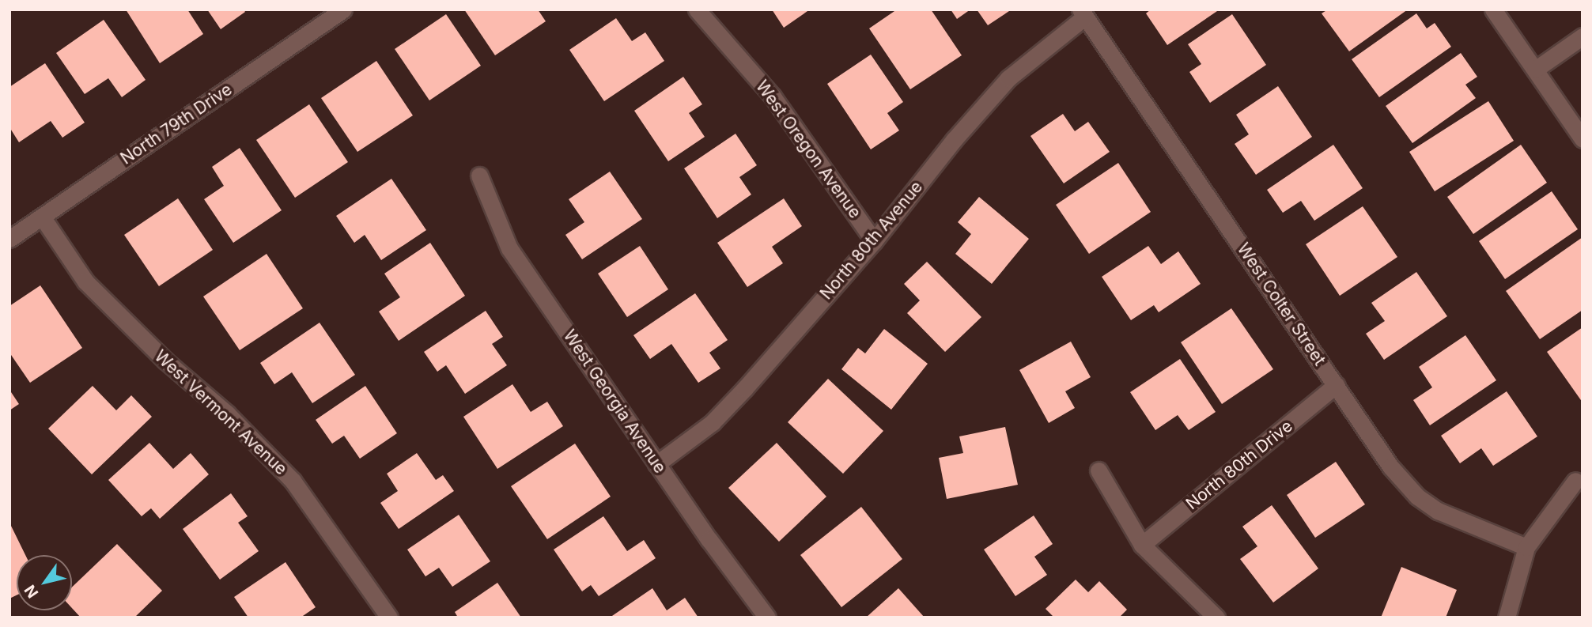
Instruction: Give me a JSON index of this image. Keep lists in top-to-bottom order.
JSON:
{
  "streets": {
    "street": [
      "North 79th Drive",
      "West Oregon Avenue",
      "North 80th Avenue",
      "West Colter Street",
      "West Georgia Avenue",
      "West Vermont Avenue",
      "North 80th Drive"
    ]
  },
  "crossings": [
    ["North 79th Drive", "West Vermont Avenue"],
    ["West Oregon Avenue", "North 80th Avenue"],
    ["North 80th Avenue", "West Colter Street"],
    ["North 80th Avenue", "West Georgia Avenue"],
    ["West Colter Street", "North 80th Drive"]
  ],
  "north": "bottom left"
}
